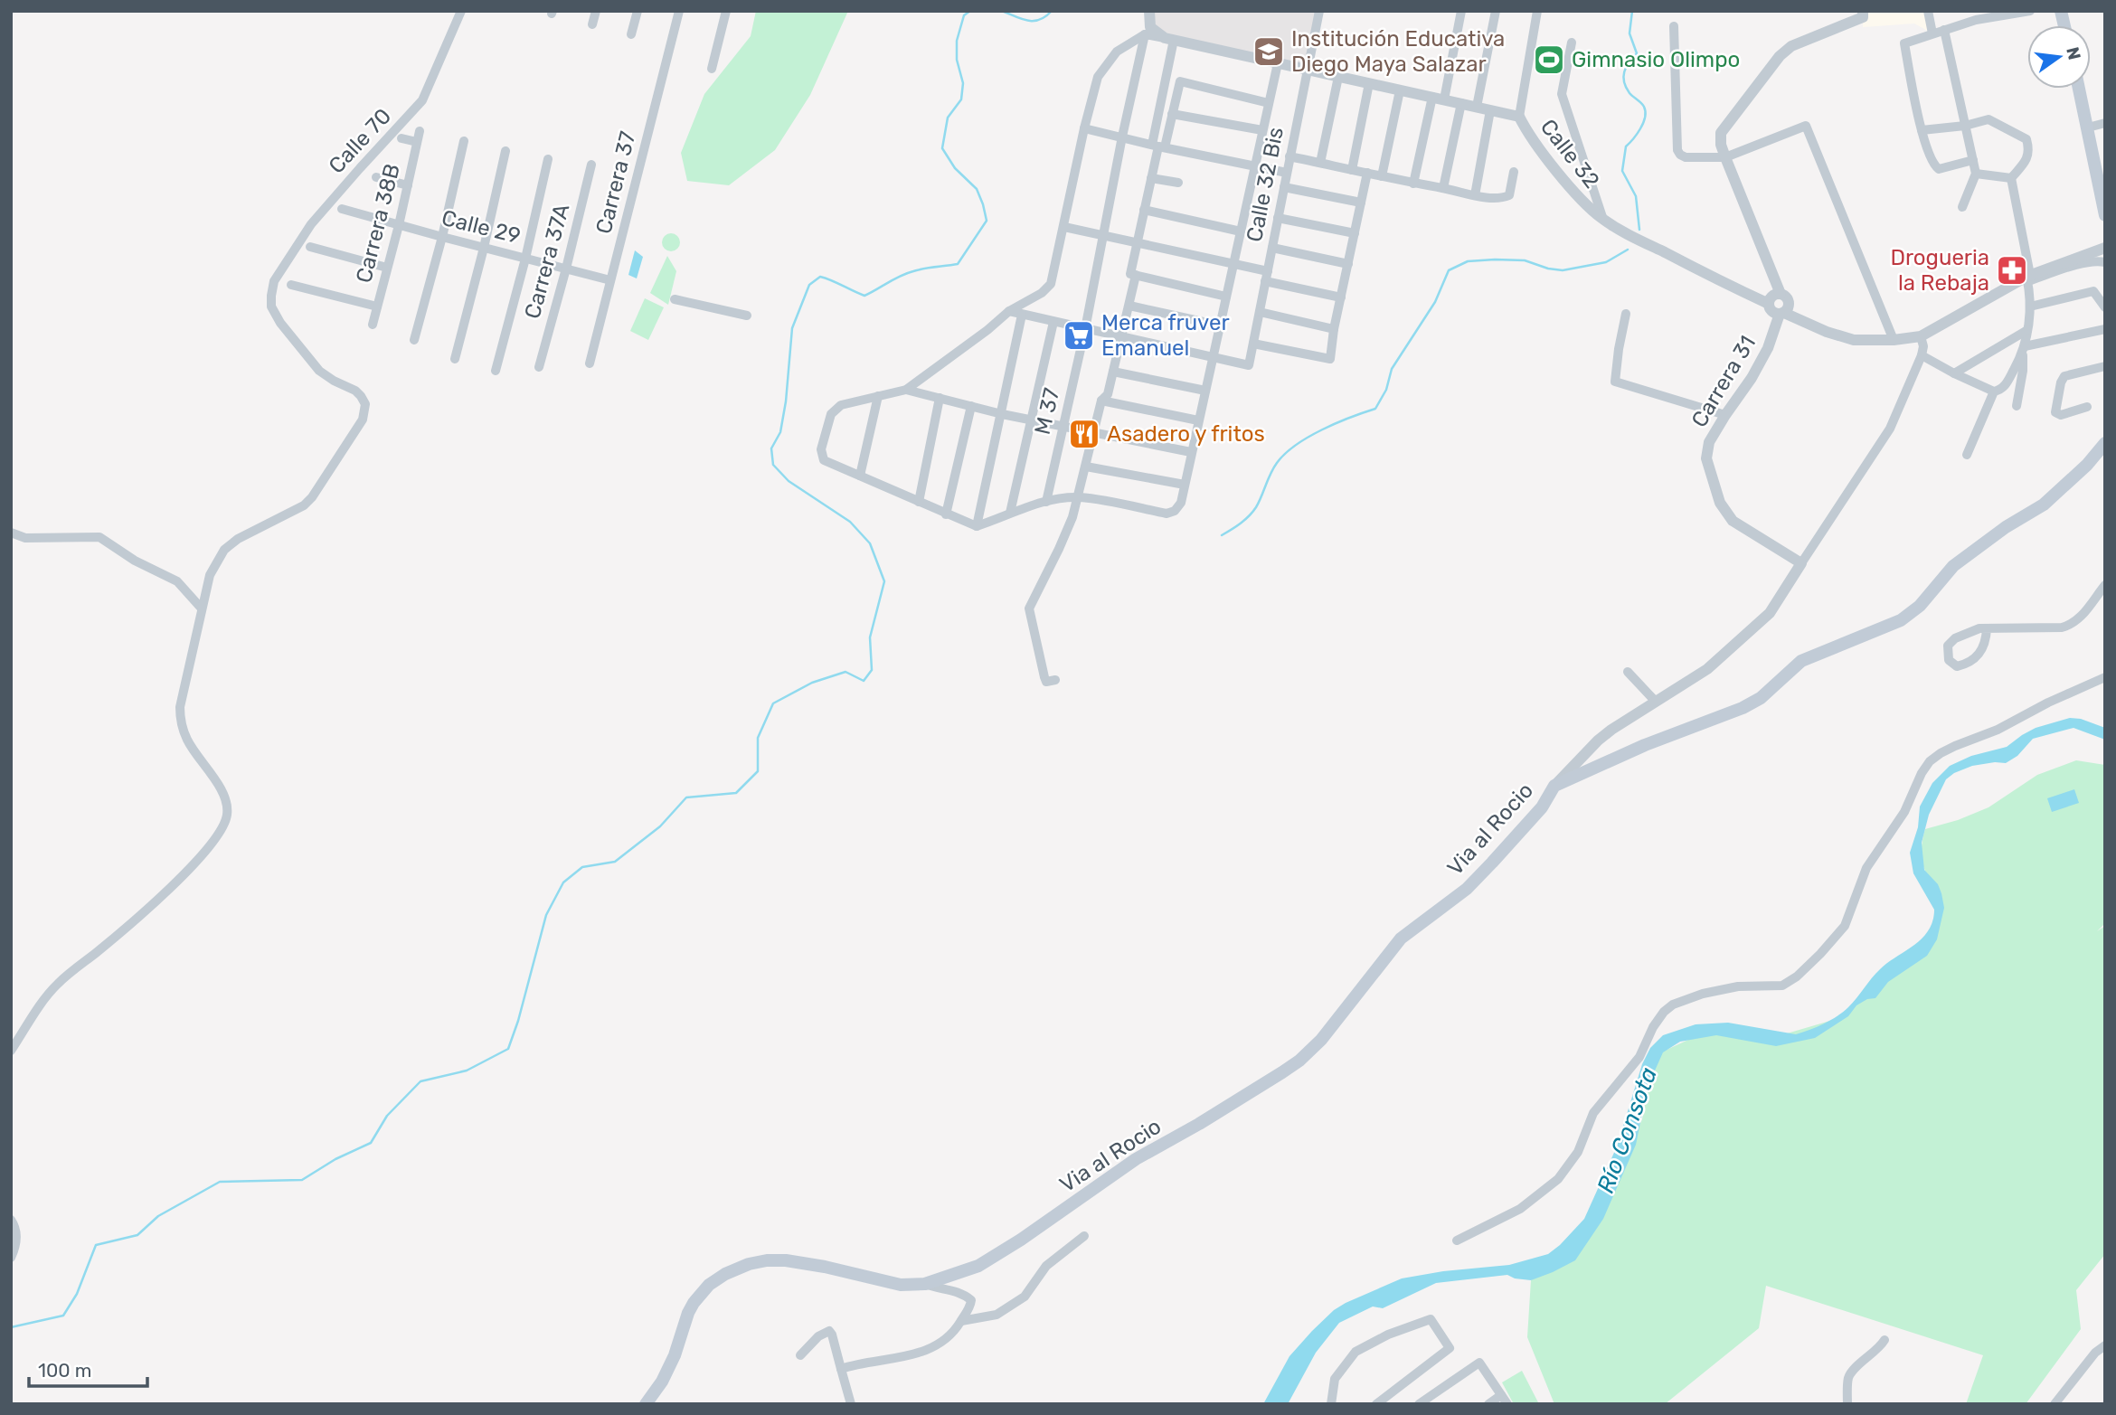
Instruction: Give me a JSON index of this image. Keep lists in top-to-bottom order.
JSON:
{
  "streets": {
    "main road": ["Via al Rocio"],
    "street": [
      "Calle 70",
      "Calle 32",
      "Carrera 37",
      "Calle 32 Bis",
      "Carrera 38B",
      "Calle 29",
      "Carrera 37A",
      "Carrera 31",
      "M 37"
    ]
  },
  "crossings": [
    ["Calle 32", "Calle 32 Bis"],
    ["Calle 32", "Carrera 31"],
    ["Carrera 37", "Calle 29"],
    ["Carrera 38B", "Calle 29"],
    ["Calle 29", "Carrera 37A"]
  ],
  "water": ["Río Consota"],
  "places": {
    "school or university": ["Institución Educativa Diego Maya Salazar"],
    "sports": ["Gimnasio Olimpo"],
    "pharmacy": ["Drogueria la Rebaja"],
    "supermarket": ["Merca fruver Emanuel"],
    "restaurant": ["Asadero y fritos"]
  },
  "scale_bar": "100 m",
  "north": "right"
}
